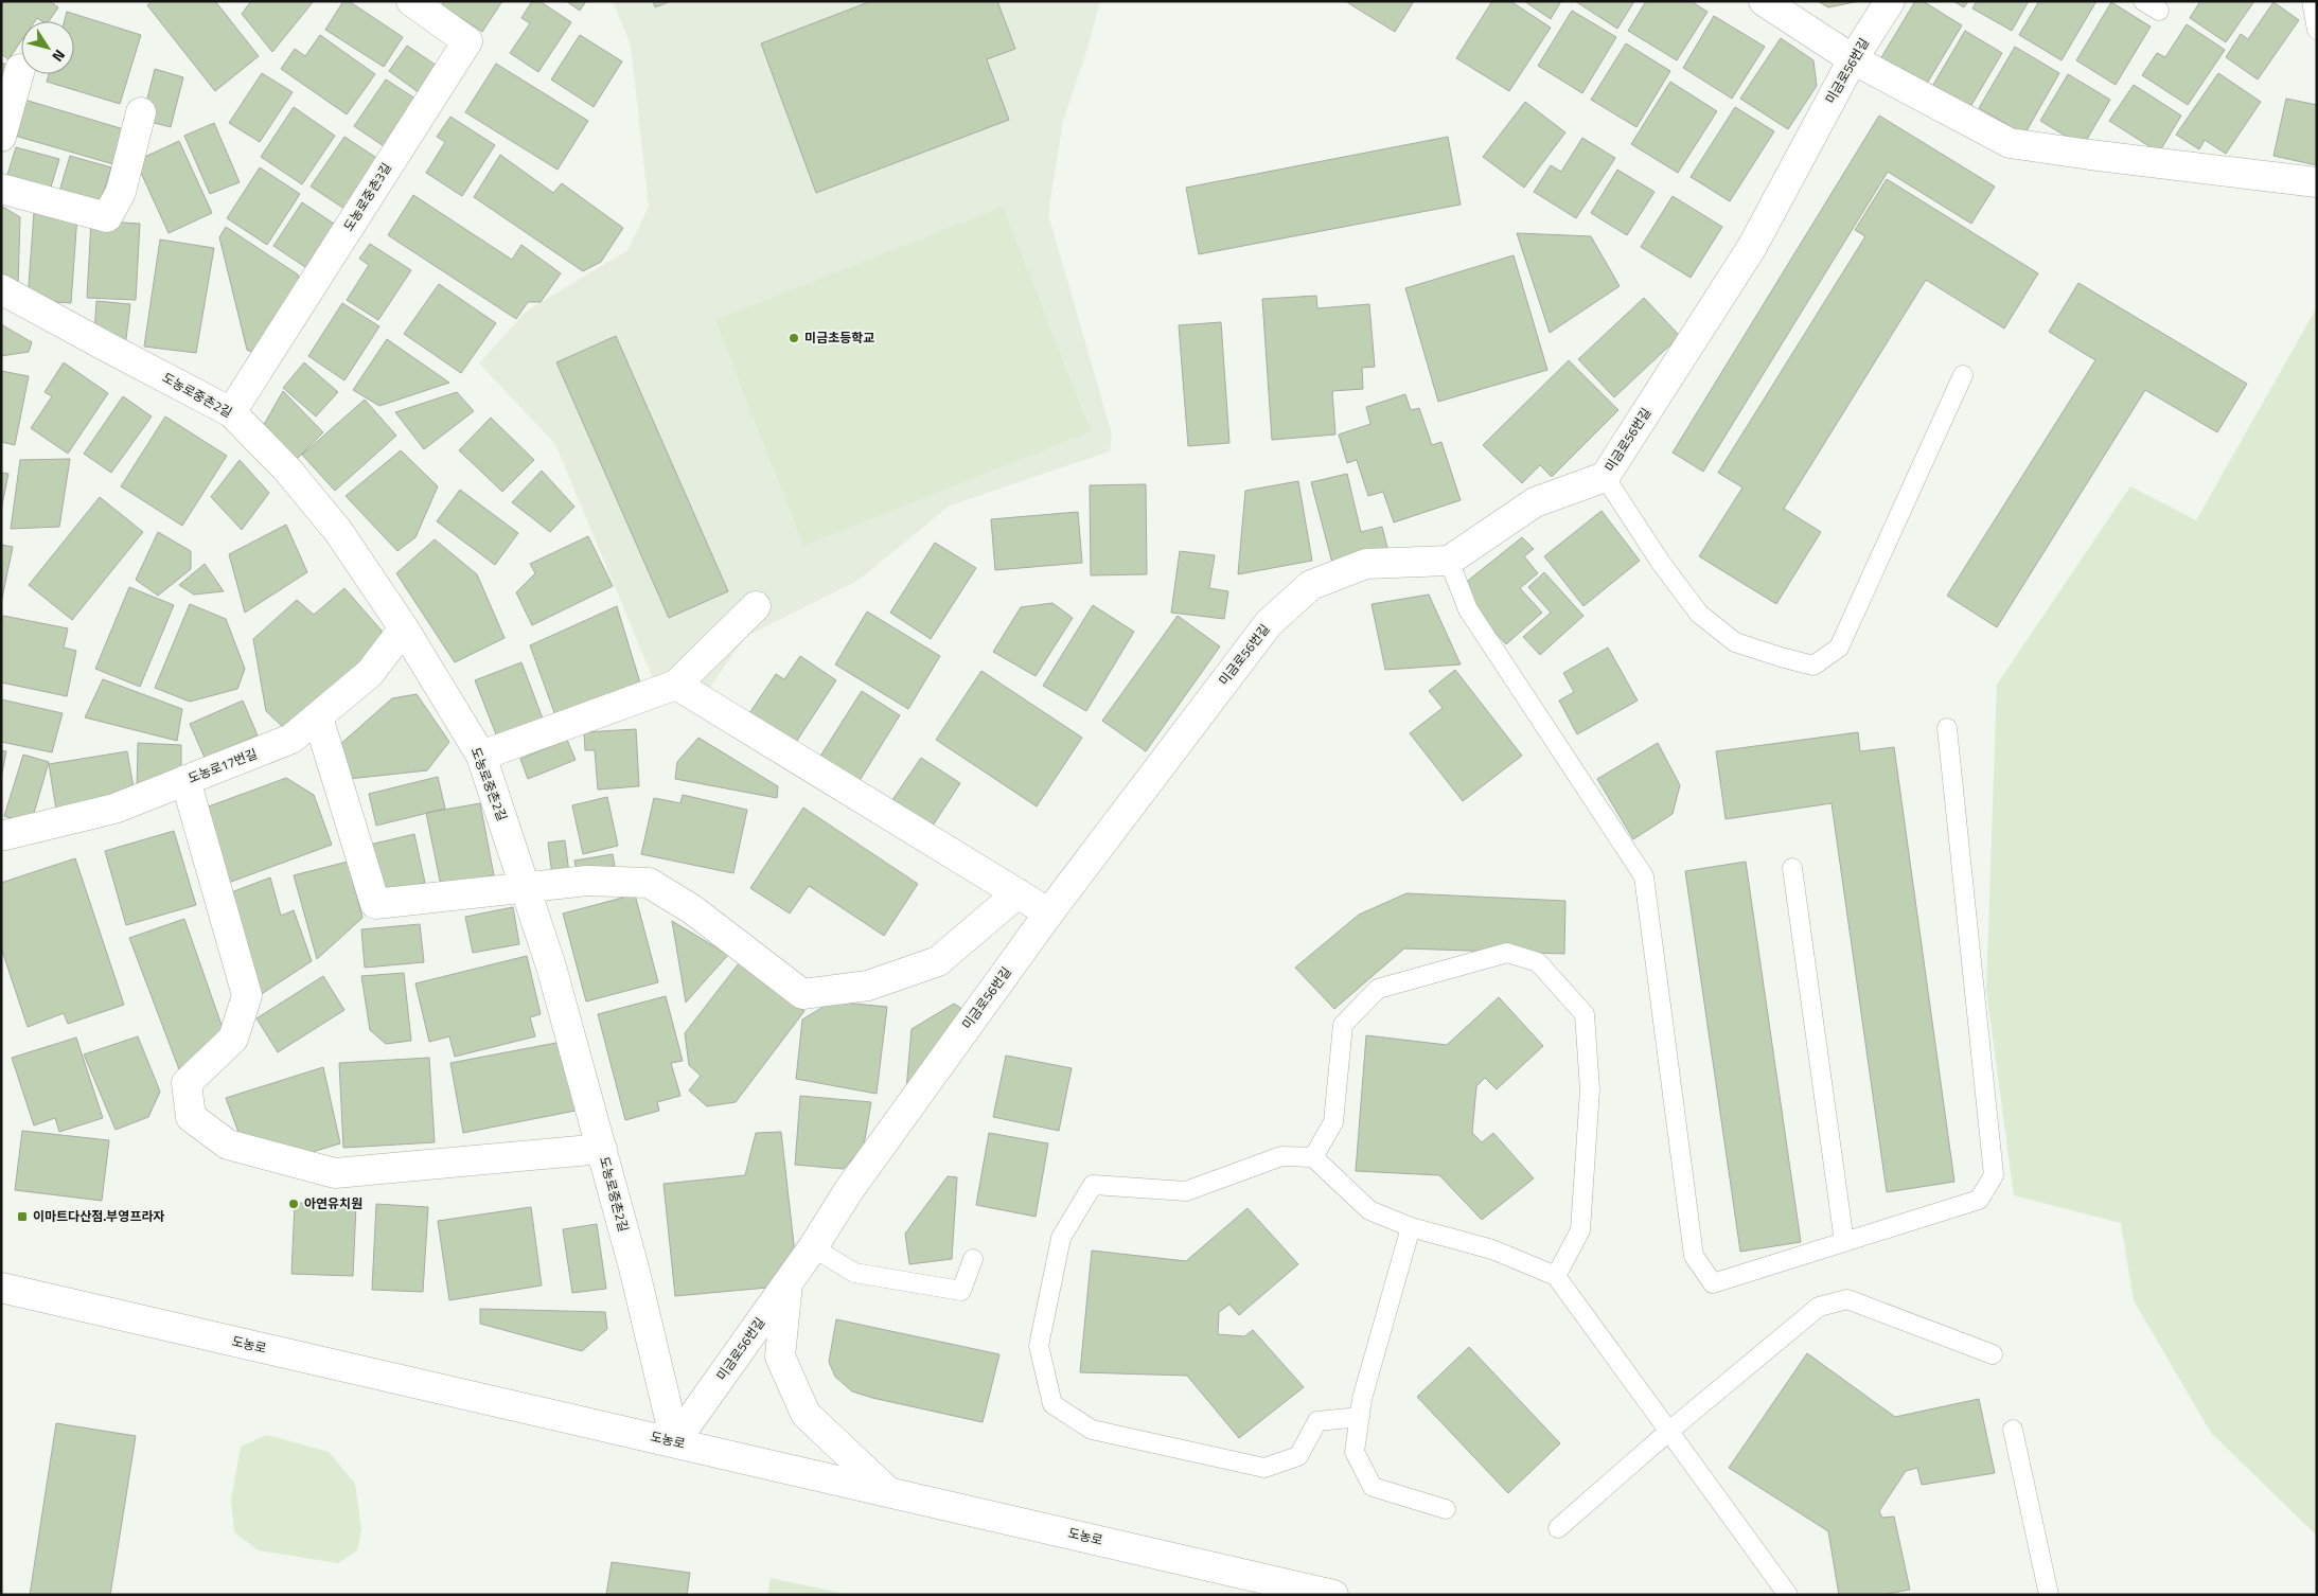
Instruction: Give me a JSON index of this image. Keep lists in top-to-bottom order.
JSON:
{
  "streets": {
    "street": [
      "미금로56번길",
      "도농로중촌3길",
      "도농로중촌2길",
      "도농로17번길",
      "도농로"
    ]
  },
  "crossings": [
    ["미금로56번길", "도농로중촌2길"],
    ["미금로56번길", "도농로"],
    ["도농로중촌3길", "도농로중촌2길"],
    ["도농로중촌2길", "도농로17번길"],
    ["도농로중촌2길", "도농로"]
  ],
  "places": {
    "other": ["미금초등학교", "아연유치원"],
    "transit": ["이마트다산점.부영프라자"]
  },
  "north": "bottom right"
}
